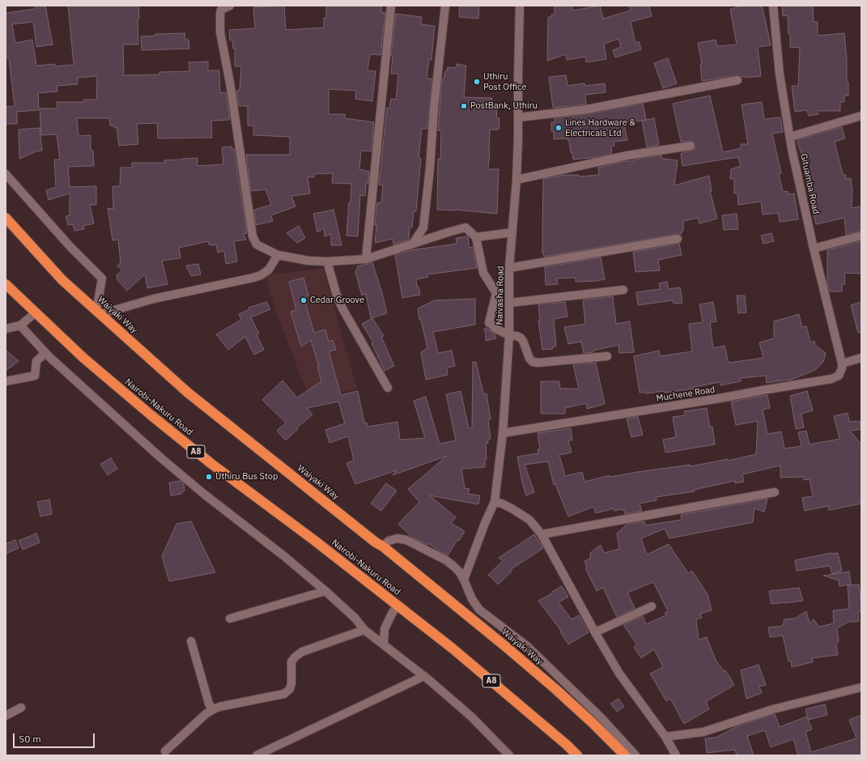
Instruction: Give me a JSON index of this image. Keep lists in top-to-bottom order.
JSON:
{
  "streets": {
    "highway": ["Waiyaki Way", "Nairobi-Nakuru Road", "A8"],
    "street": ["Gituamba Road", "Naivasha Road", "Muchene Road"]
  },
  "crossings": [
    ["Gituamba Road", "Muchene Road"],
    ["Naivasha Road", "Muchene Road"]
  ],
  "places": [
    "Uthiru Post Office",
    "PostBank, Uthiru",
    "Lines Hardware & Electricals Ltd",
    "Cedar Groove",
    "Uthiru Bus Stop"
  ],
  "scale_bar": "50 m"
}
